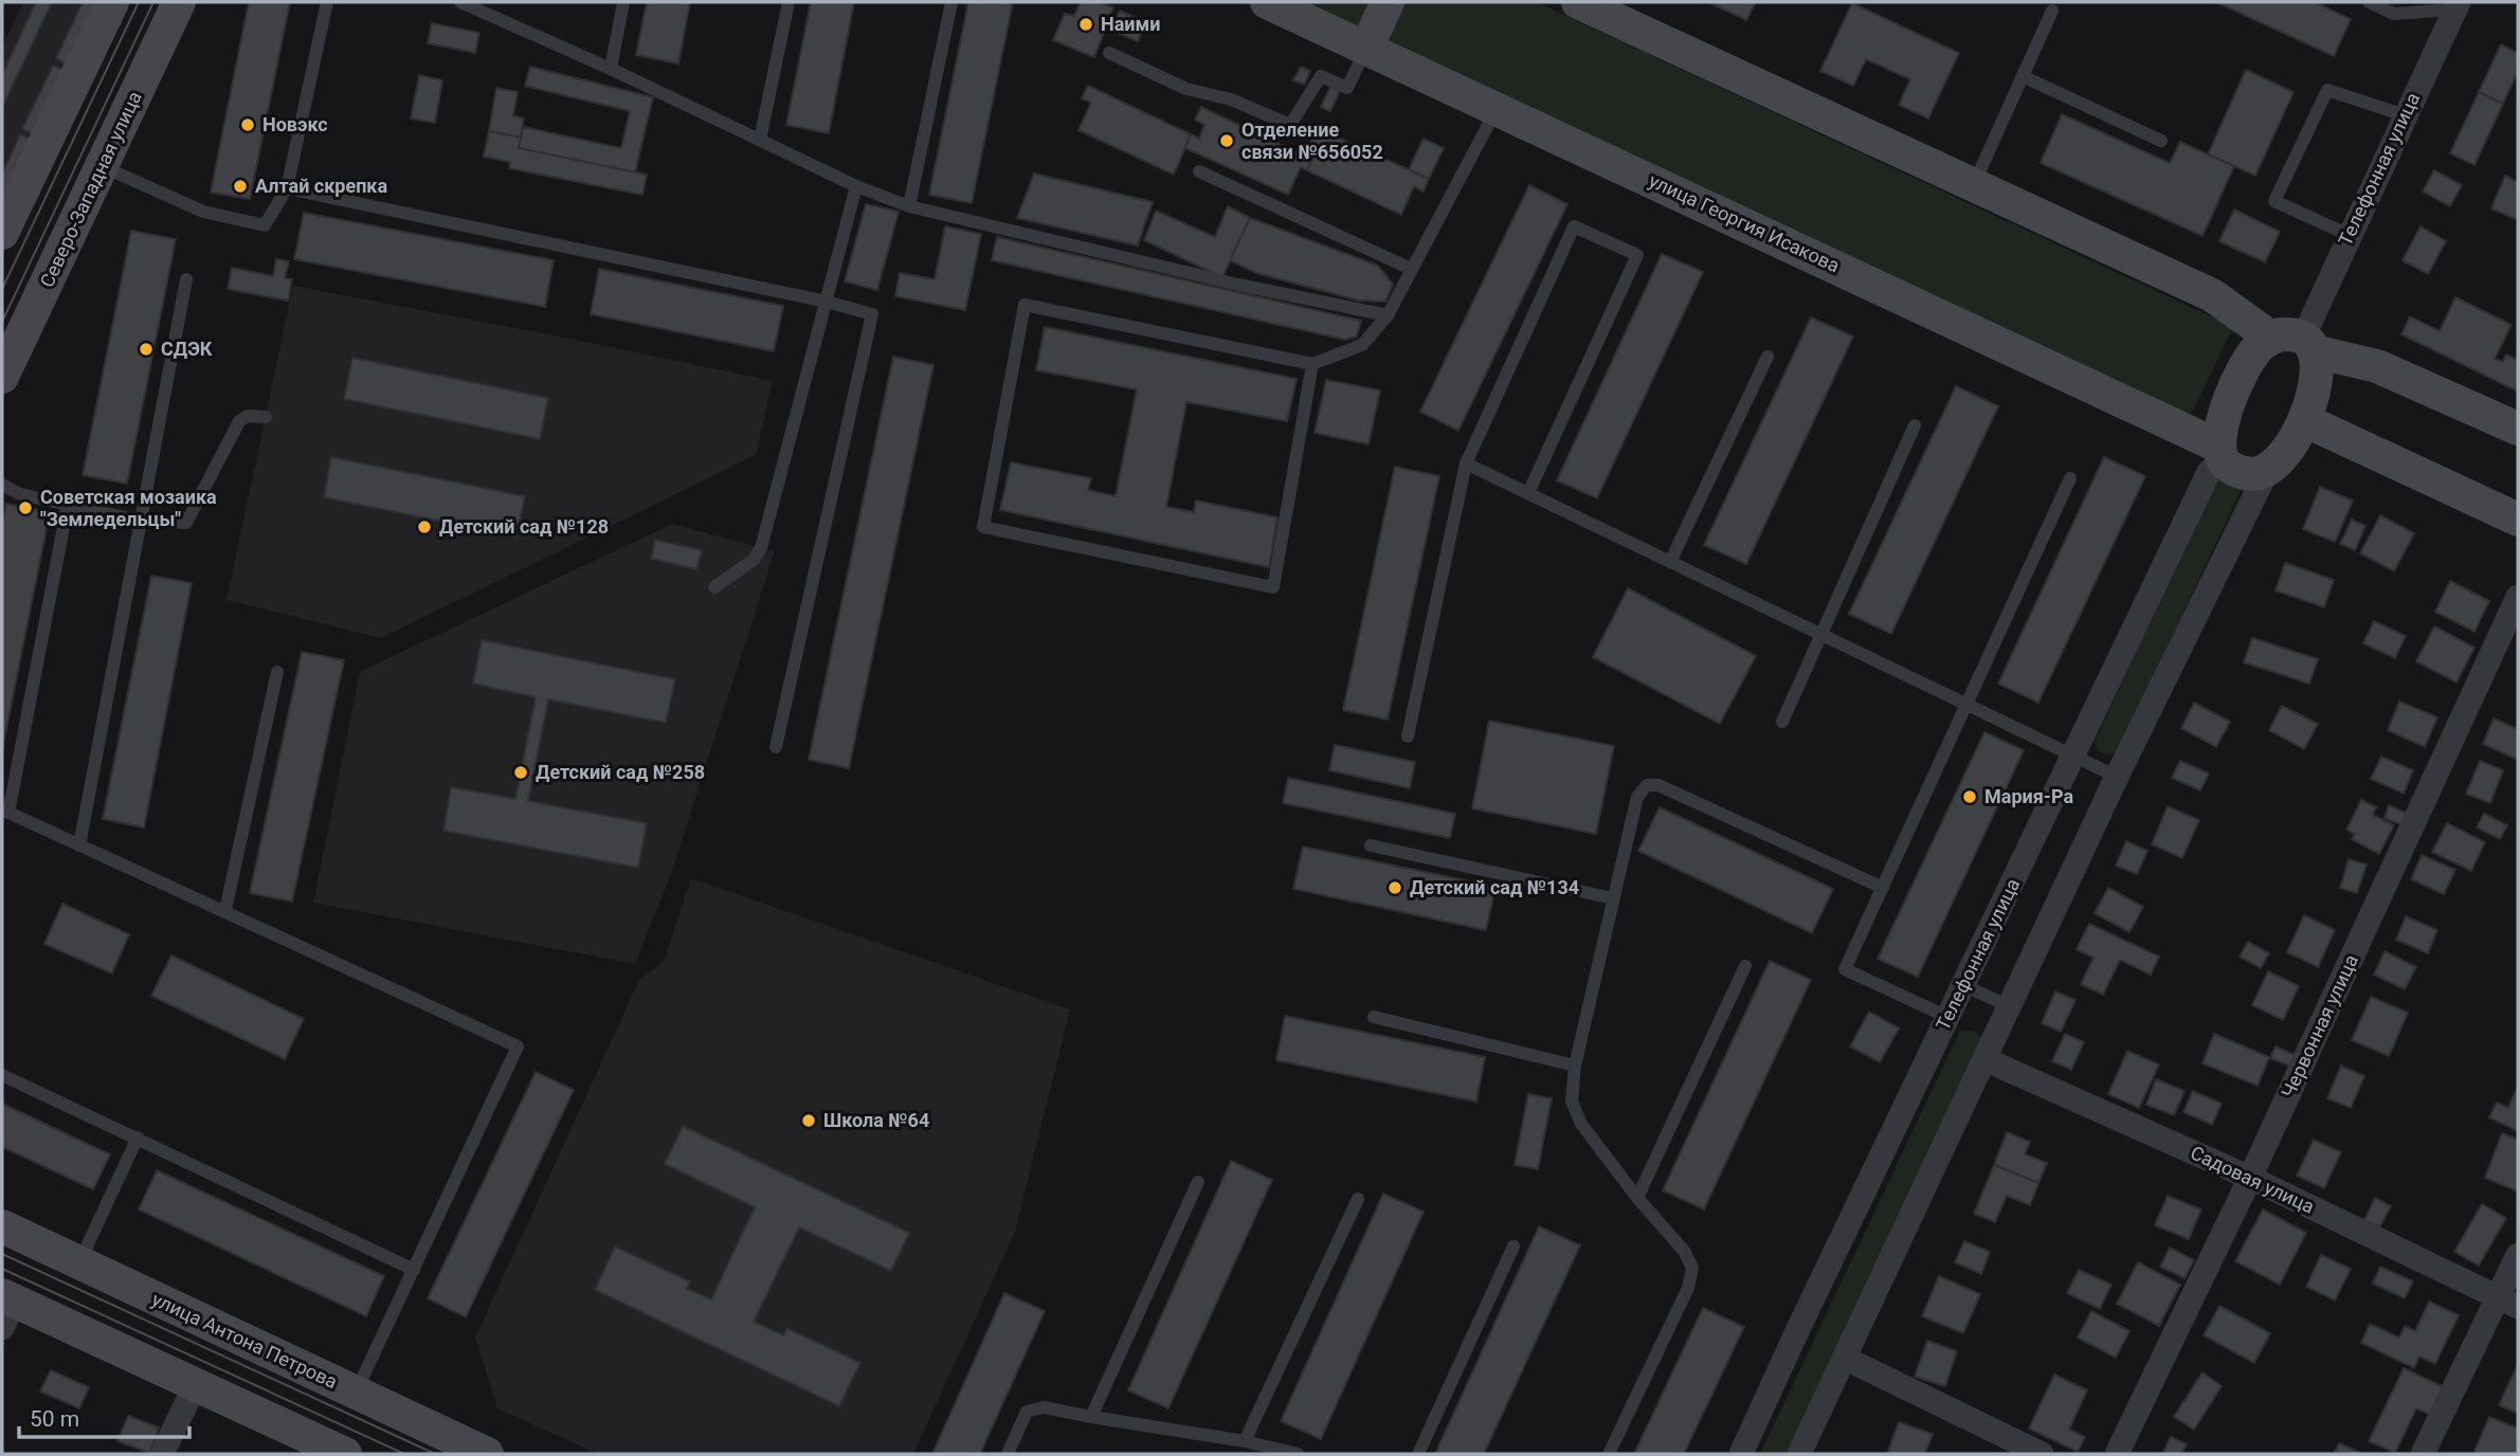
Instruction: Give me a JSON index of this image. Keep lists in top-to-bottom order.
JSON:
{
  "streets": {
    "street": [
      "Телефонная улица",
      "Северо-Западная улица",
      "улица Георгия Исакова",
      "Червонная улица",
      "Садовая улица",
      "улица Антона Петрова"
    ]
  },
  "crossings": [
    ["Телефонная улица", "улица Георгия Исакова"],
    ["Червонная улица", "Садовая улица"]
  ],
  "places": [
    "Наими",
    "Новэкс",
    "Отделение связи №656052",
    "Алтай скрепка",
    "СДЭК",
    "Советская мозаика \"Земледельцы\"",
    "Детский сад №128",
    "Детский сад №258",
    "Мария-Ра",
    "Детский сад №134",
    "Школа №64"
  ],
  "scale_bar": "50 m"
}
